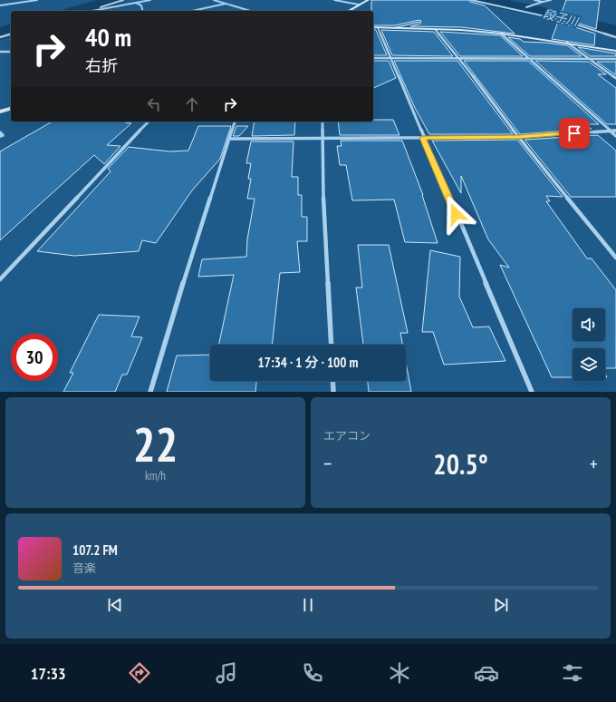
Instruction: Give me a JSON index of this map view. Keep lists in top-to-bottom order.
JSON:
{
  "water": ["段子川"],
  "page": {
    "turn": ["40 m", "右折"],
    "limit": "30",
    "trip": "17:34 · 1 分 · 100 m",
    "tile": [
      ["22", "km/h"],
      "エアコン"
    ],
    "heat": ["−", "20.5°", "+"],
    "song": ["107.2 FM", "音楽"],
    "tabs": "17:33"
  }
}
